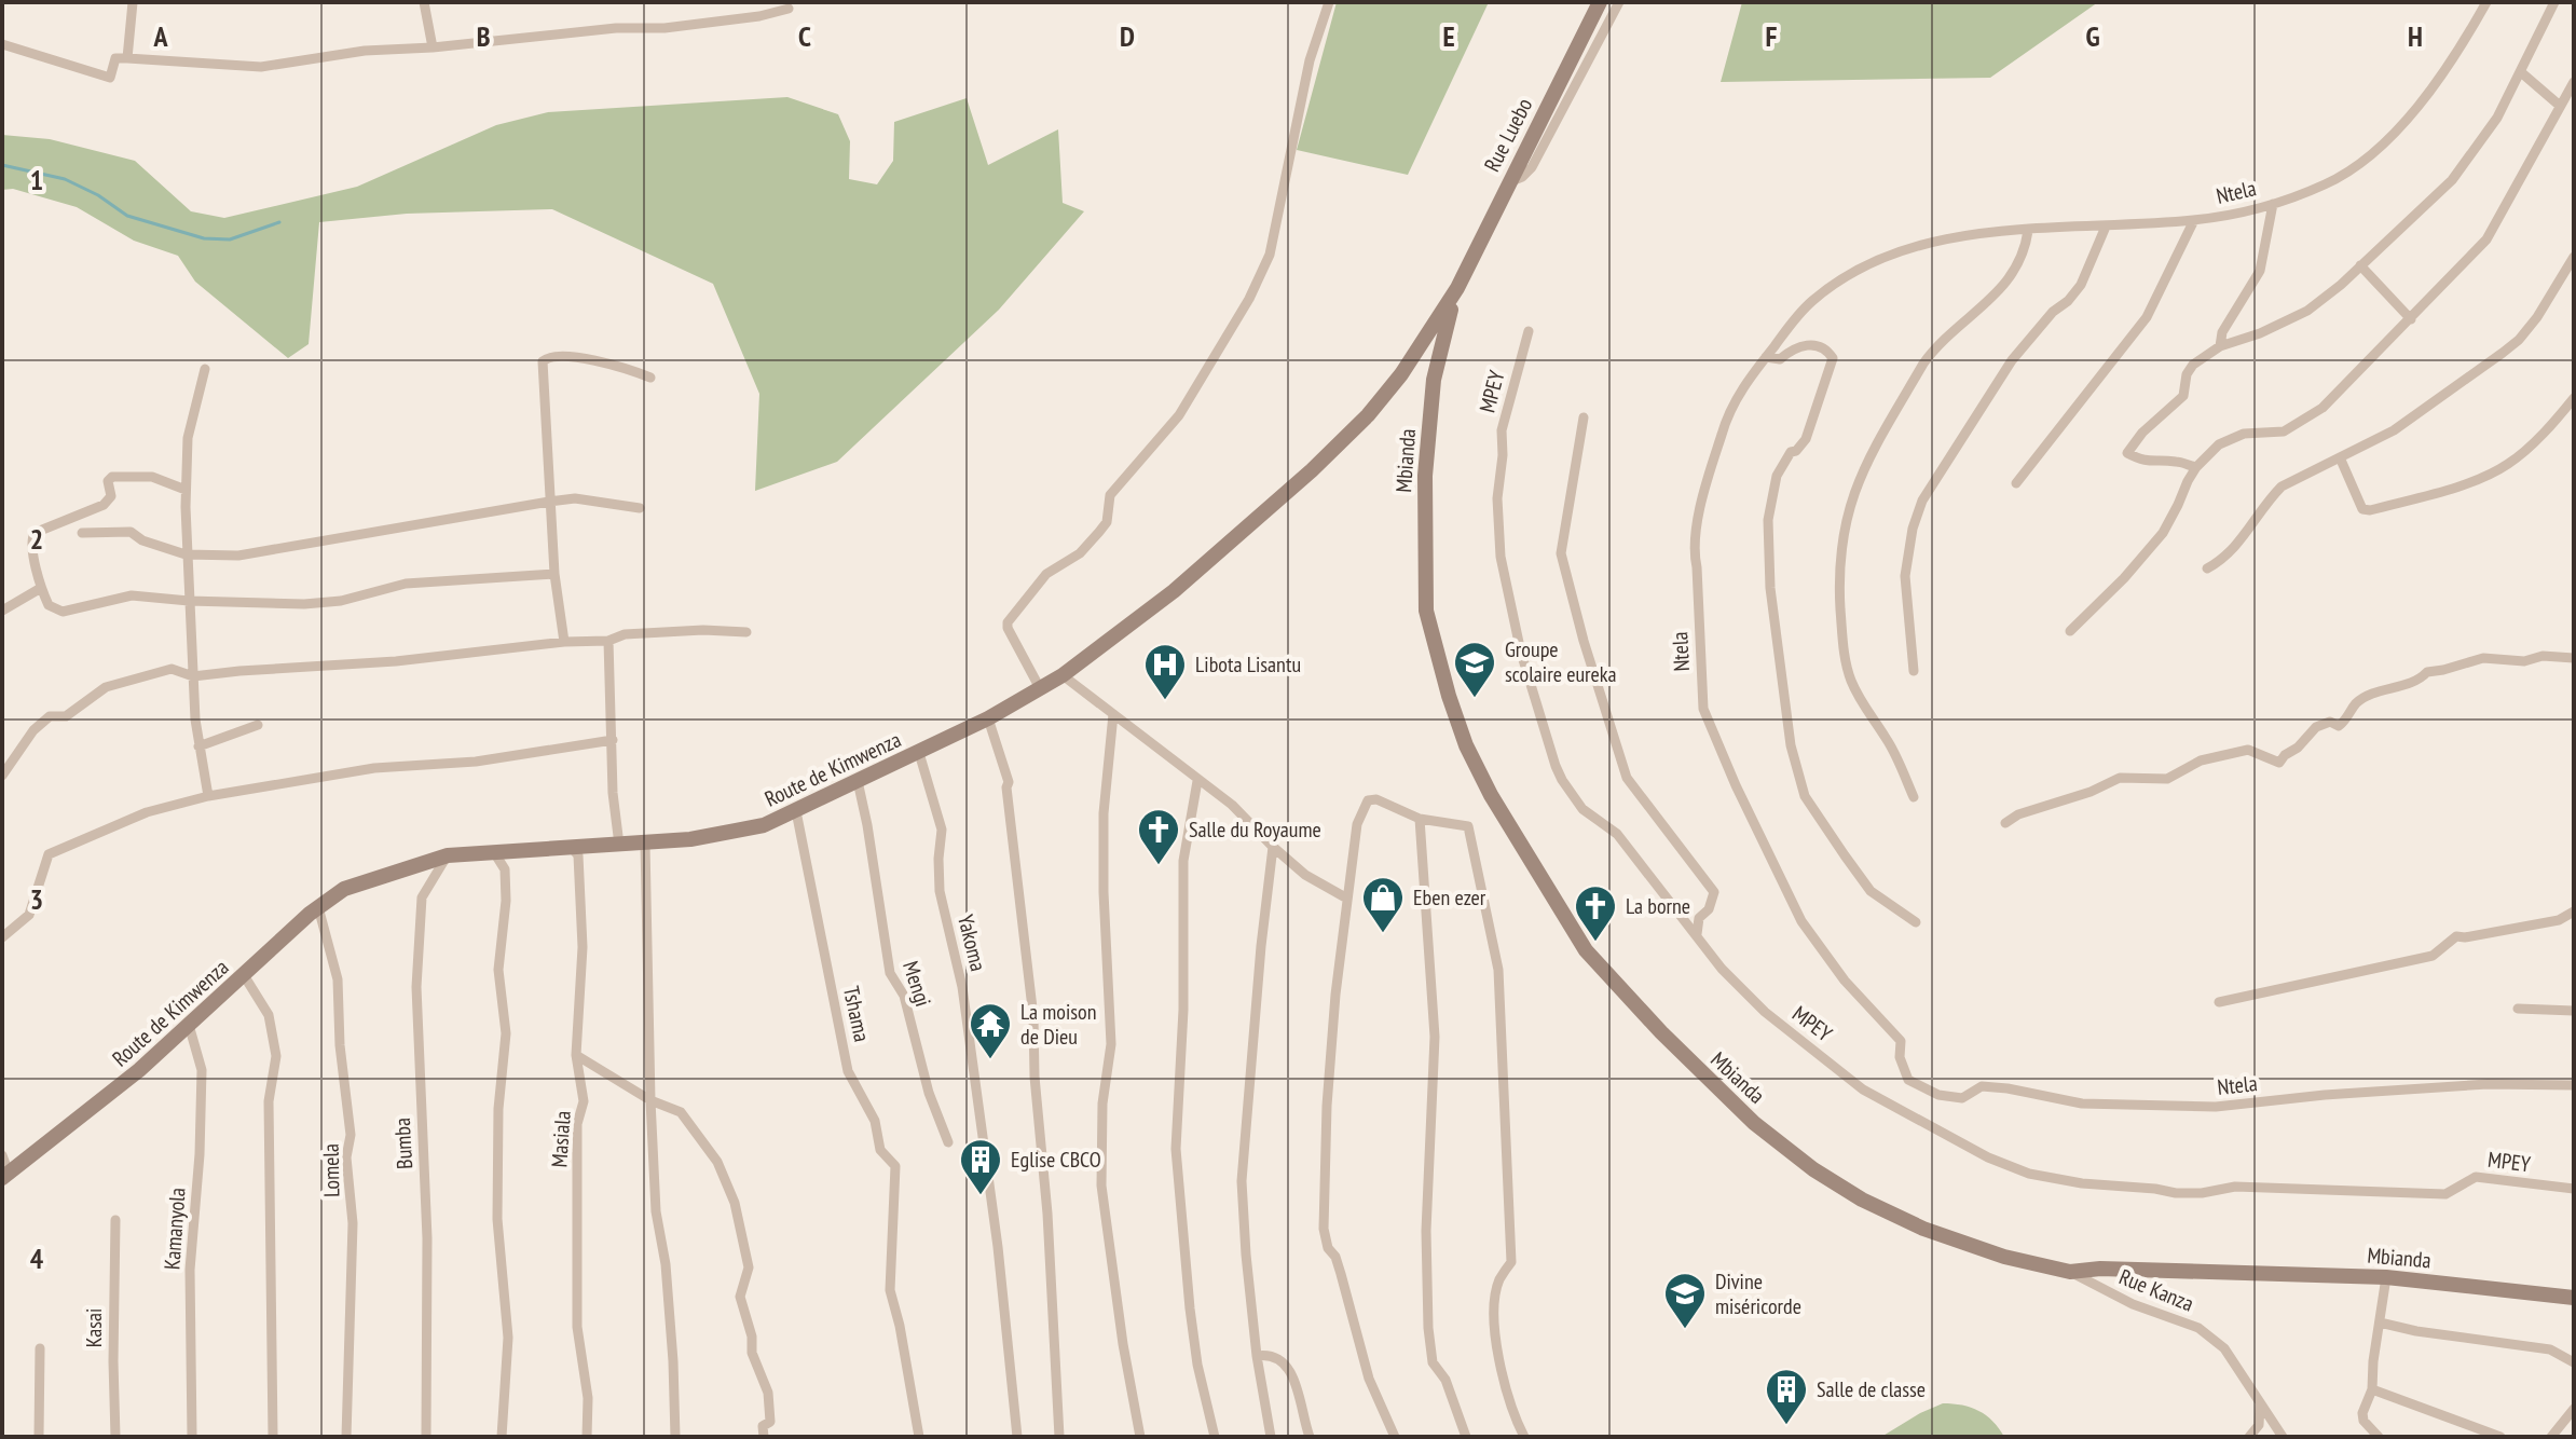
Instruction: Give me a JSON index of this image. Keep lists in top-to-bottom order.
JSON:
{
  "streets": {
    "street": [
      "Rue Luebo",
      "Ntela",
      "MPEY",
      "Mbianda",
      "Route de Kimwenza",
      "Yakoma",
      "Mengi",
      "Tshama",
      "Masiala",
      "Bumba",
      "Lomela",
      "Kamanyola",
      "Rue Kanza",
      "Kasai"
    ]
  },
  "crossings": [
    ["Rue Luebo", "Mbianda"],
    ["Rue Luebo", "Route de Kimwenza"],
    ["Mbianda", "Route de Kimwenza"],
    ["Mbianda", "Rue Kanza"],
    ["Route de Kimwenza", "Yakoma"],
    ["Route de Kimwenza", "Mengi"],
    ["Route de Kimwenza", "Tshama"],
    ["Route de Kimwenza", "Masiala"],
    ["Route de Kimwenza", "Bumba"],
    ["Route de Kimwenza", "Lomela"],
    ["Route de Kimwenza", "Kamanyola"]
  ],
  "places": {
    "school or university": ["Groupe scolaire eureka", "Divine miséricorde"],
    "hospital": ["Libota Lisantu"],
    "church": ["Salle du Royaume", "La borne"],
    "shop": ["Eben ezer"],
    "temple": ["La moison de Dieu"],
    "building": ["Eglise CBCO", "Salle de classe"]
  },
  "grid": {
    "columns": [
      "A",
      "B",
      "C",
      "D",
      "E",
      "F",
      "G",
      "H"
    ],
    "rows": [
      "1",
      "2",
      "3",
      "4"
    ]
  }
}
